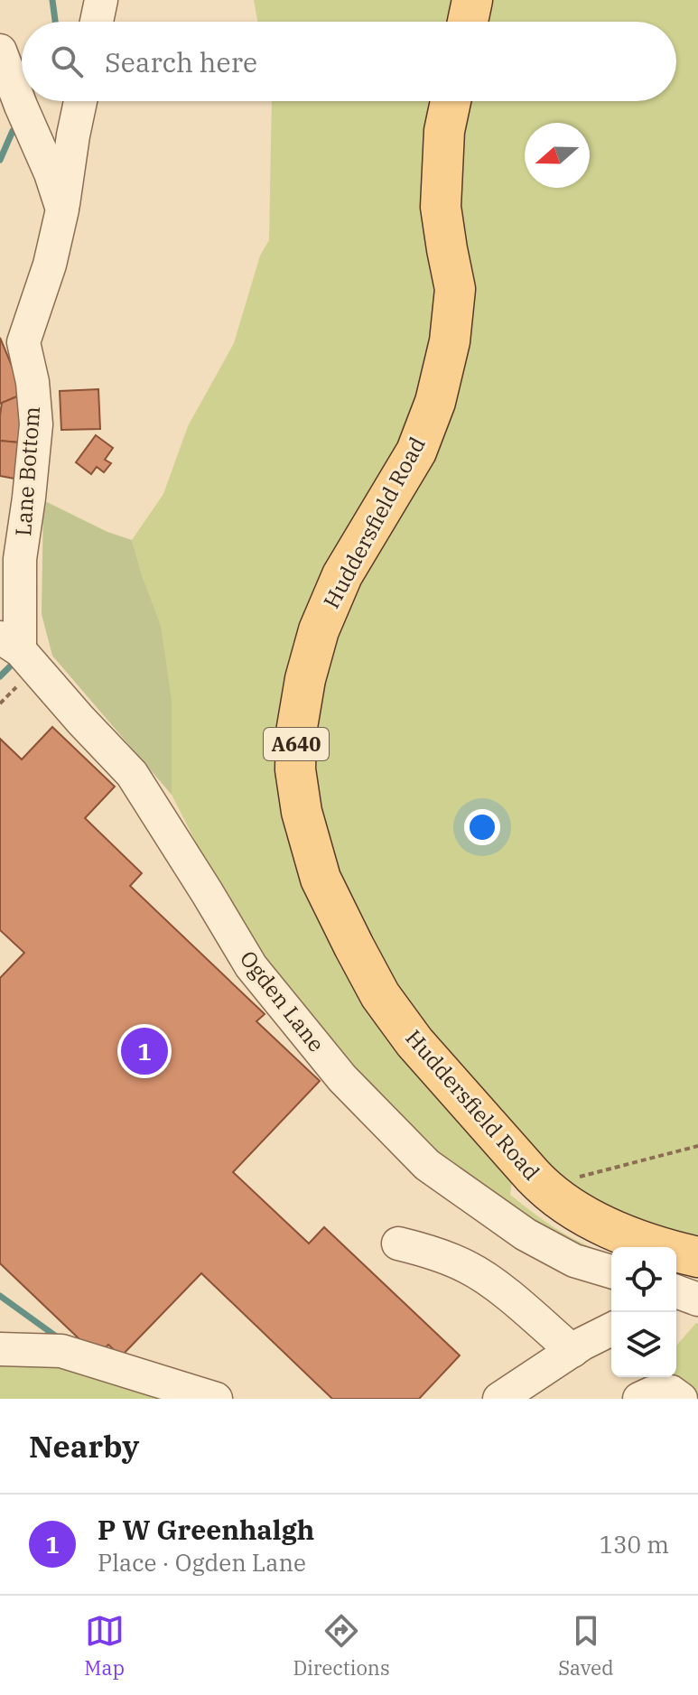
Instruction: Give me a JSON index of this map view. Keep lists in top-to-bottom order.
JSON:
{
  "streets": {
    "main road": ["Huddersfield Road", "A640"],
    "street": ["Lane Bottom", "Ogden Lane"]
  },
  "crossings": [
    ["Lane Bottom", "Ogden Lane"]
  ],
  "north": "left",
  "page": {
    "search": "Search here",
    "pins": "1",
    "heading": "Nearby",
    "list": [
      {
        "mark": "1",
        "name": "P W Greenhalgh",
        "note": "Place · Ogden Lane",
        "value": "130 m"
      }
    ],
    "nav": ["Map", "Directions", "Saved"]
  }
}
